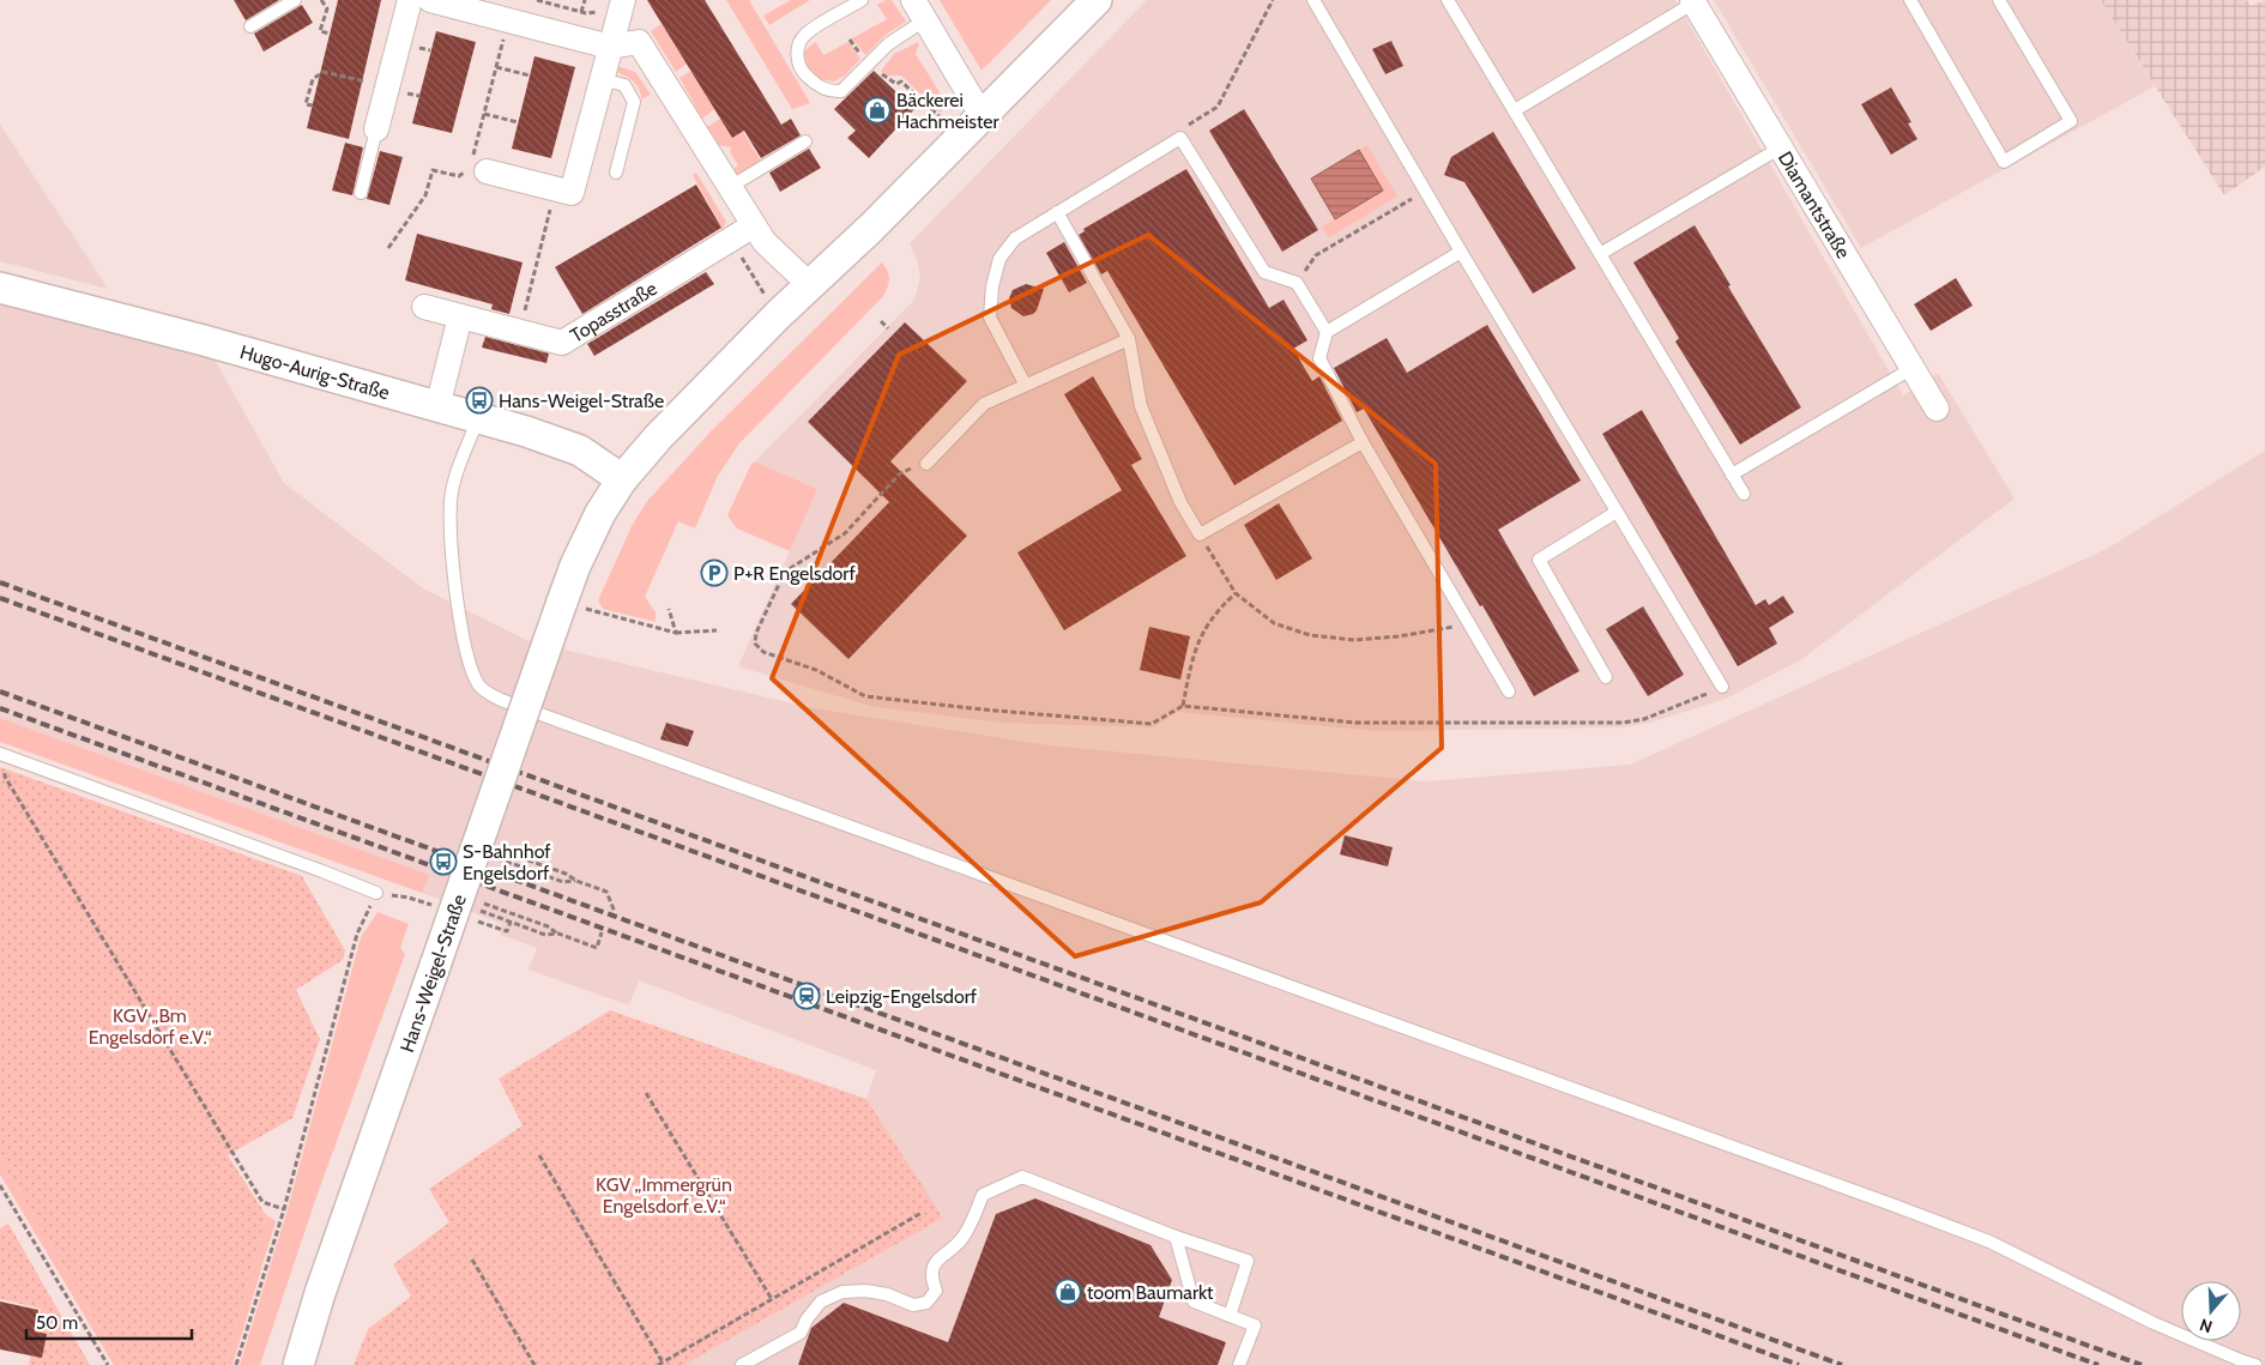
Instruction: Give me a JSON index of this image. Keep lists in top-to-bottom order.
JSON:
{
  "streets": {
    "street": [
      "Diamantstraße",
      "Topasstraße",
      "Hugo-Aurig-Straße",
      "Hans-Weigel-Straße"
    ]
  },
  "crossings": [
    ["Hugo-Aurig-Straße", "Hans-Weigel-Straße"]
  ],
  "parks": ["KGV „Bm Engelsdorf e.V.“", "KGV „Immergrün Engelsdorf e.V.“"],
  "places": {
    "shop": ["Bäckerei Hachmeister", "toom Baumarkt"],
    "bus stop": ["Hans-Weigel-Straße", "S-Bahnhof Engelsdorf"],
    "parking": ["P+R Engelsdorf"],
    "station": ["Leipzig-Engelsdorf"]
  },
  "scale_bar": "50 m",
  "north": "bottom"
}
